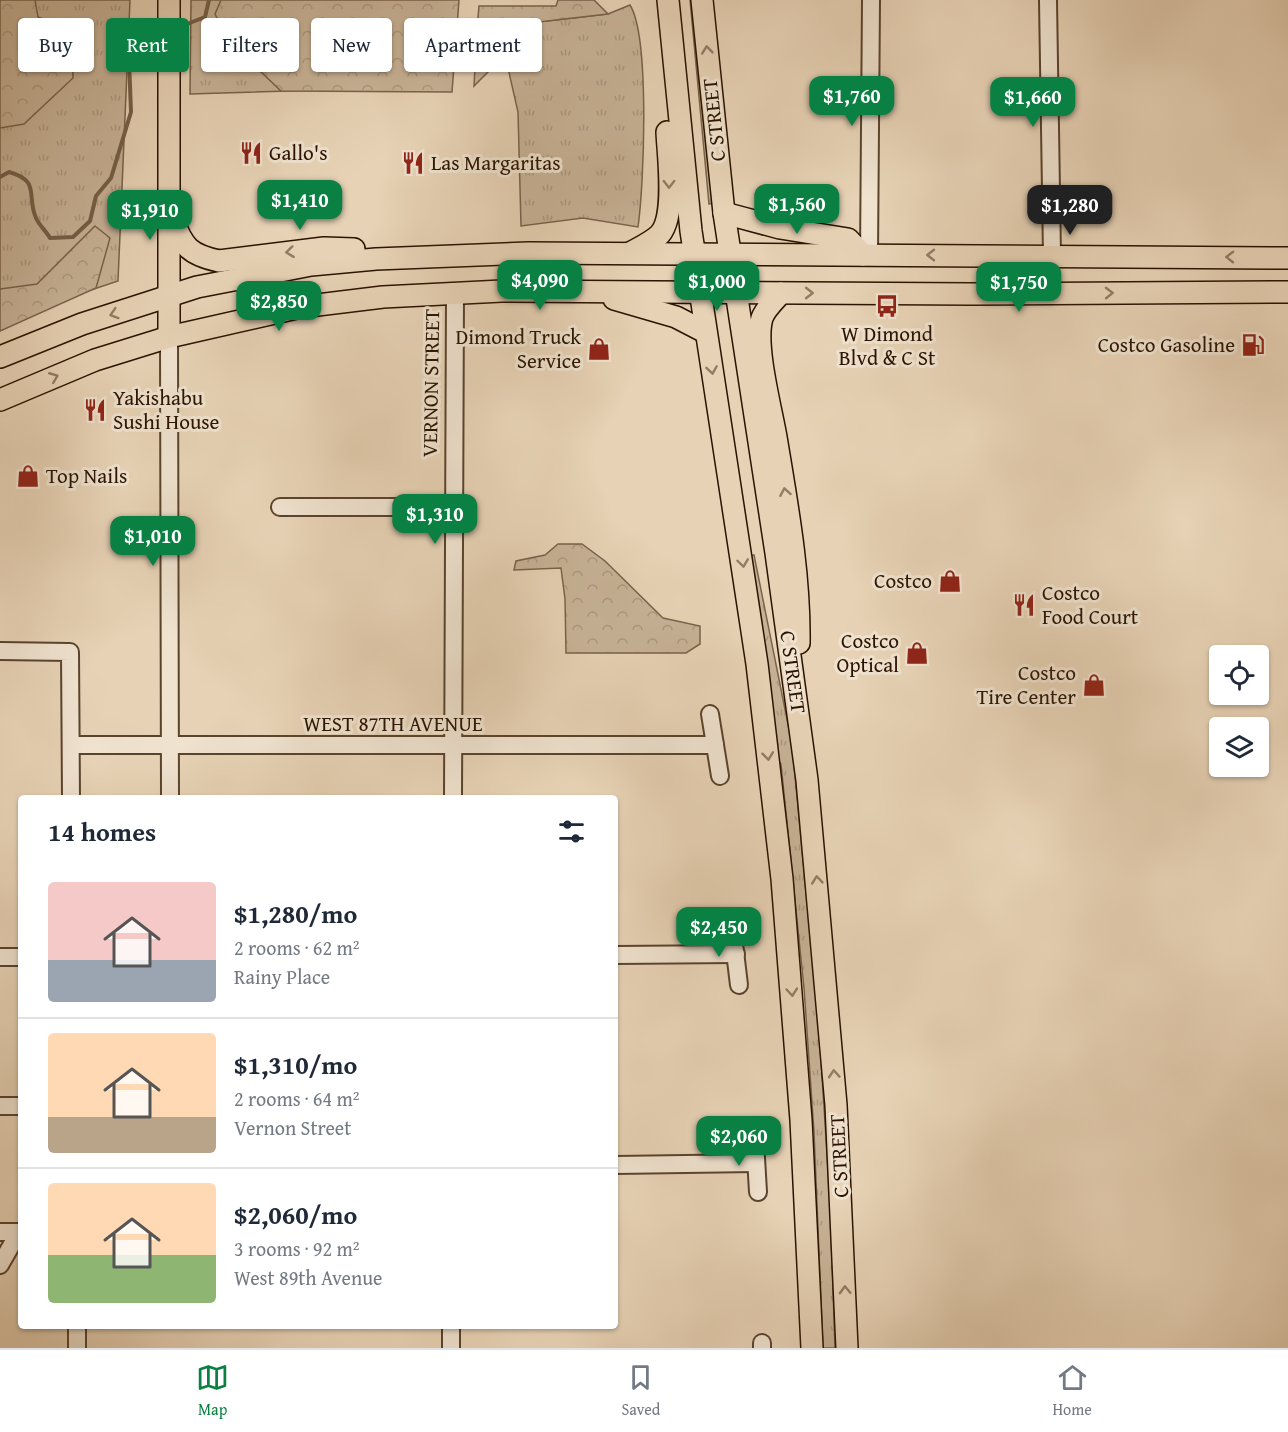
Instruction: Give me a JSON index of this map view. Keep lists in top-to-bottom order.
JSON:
{
  "streets": {
    "main road": ["C STREET"],
    "street": ["VERNON STREET", "WEST 87TH AVENUE"]
  },
  "crossings": [
    ["VERNON STREET", "WEST 87TH AVENUE"]
  ],
  "places": {
    "restaurant": [
      "Gallo's",
      "Las Margaritas",
      "Yakishabu Sushi House",
      "Costco Food Court"
    ],
    "bus stop": ["W Dimond Blvd & C St"],
    "fuel station": ["Costco Gasoline"],
    "shop": [
      "Dimond Truck Service",
      "Top Nails",
      "Costco",
      "Costco Optical",
      "Costco Tire Center"
    ]
  },
  "page": {
    "chip": [
      "Buy",
      "Rent",
      "Filters",
      "New",
      "Apartment"
    ],
    "price": [
      "$1,760",
      "$1,660",
      "$1,410",
      "$1,560",
      "$1,280",
      "$1,910",
      "$4,090",
      "$1,000",
      "$1,750",
      "$2,850",
      "$1,310",
      "$1,010",
      "$2,450",
      "$2,060"
    ],
    "heading": "14 homes",
    "list": [
      {
        "name": "$1,280/mo",
        "note": "2 rooms · 62 m² · Rainy Place"
      },
      {
        "name": "$1,310/mo",
        "note": "2 rooms · 64 m² · Vernon Street"
      },
      {
        "name": "$2,060/mo",
        "note": "3 rooms · 92 m² · West 89th Avenue"
      }
    ],
    "tabs": ["Map", "Saved", "Home"]
  }
}
